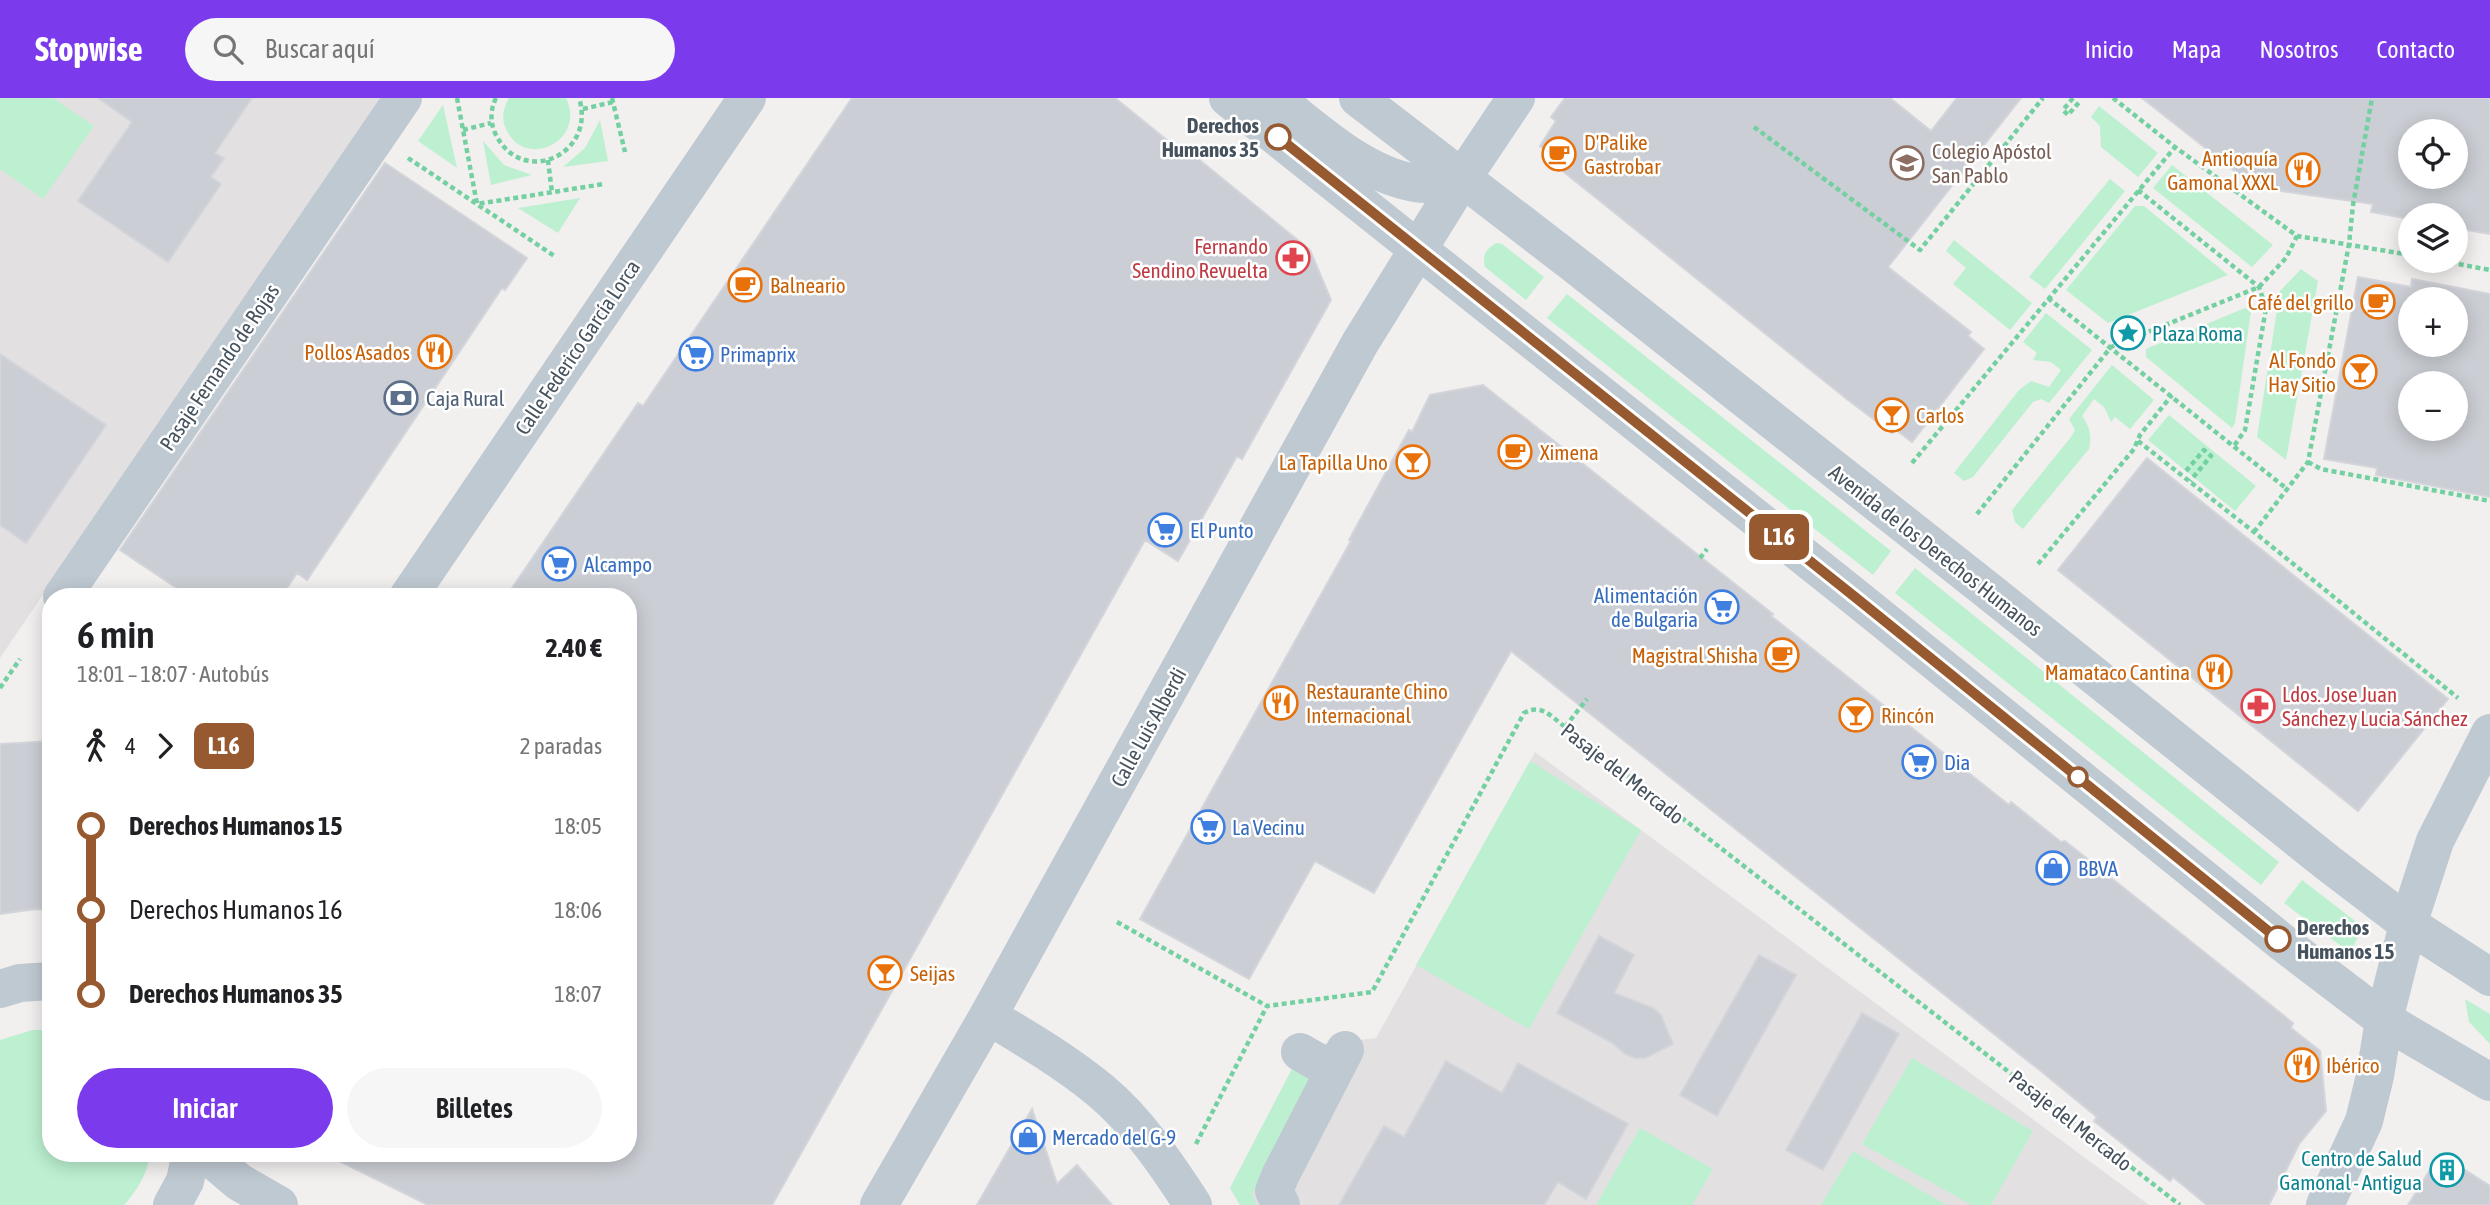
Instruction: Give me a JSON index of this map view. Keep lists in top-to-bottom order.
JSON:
{
  "streets": {
    "street": [
      "Calle Federico García Lorca",
      "Pasaje Fernando de Rojas",
      "Avenida de los Derechos Humanos",
      "Calle Luis Alberdi"
    ],
    "path": ["Pasaje del Mercado"]
  },
  "places": {
    "other": ["Derechos Humanos 35", "Derechos Humanos 15"],
    "cafe": [
      "D'Palike Gastrobar",
      "Balneario",
      "Café del grillo",
      "Ximena",
      "Magistral Shisha"
    ],
    "school or university": ["Colegio Apóstol San Pablo"],
    "restaurant": [
      "Antioquía Gamonal XXXL",
      "Pollos Asados",
      "Mamataco Cantina",
      "Restaurante Chino Internacional",
      "Ibérico"
    ],
    "pharmacy": ["Fernando Sendino Revuelta", "Ldos. Jose Juan Sánchez y Lucia Sánchez"],
    "place": ["Plaza Roma"],
    "supermarket": [
      "Primaprix",
      "El Punto",
      "Alcampo",
      "Alimentación de Bulgaria",
      "Dia",
      "La Vecinu"
    ],
    "bar": [
      "Al Fondo Hay Sitio",
      "Carlos",
      "La Tapilla Uno",
      "Rincón",
      "Seijas"
    ],
    "bank": ["Caja Rural"],
    "shop": ["BBVA", "Mercado del G-9"],
    "building": ["Centro de Salud Gamonal - Antigua"]
  },
  "lines": ["bus line L16"],
  "page": {
    "header": "Stopwise",
    "search": "Buscar aquí",
    "nav": [
      "Inicio",
      "Mapa",
      "Nosotros",
      "Contacto"
    ],
    "on_map": "L16",
    "map_buttons": ["+", "−"],
    "heading": ["6 min", "18:01 – 18:07 · Autobús", "2.40 €"],
    "legs": ["4", "L16", "2 paradas"],
    "list": [
      {
        "name": "Derechos Humanos 15",
        "value": "18:05"
      },
      {
        "name": "Derechos Humanos 16",
        "value": "18:06"
      },
      {
        "name": "Derechos Humanos 35",
        "value": "18:07"
      }
    ],
    "buttons": ["Iniciar", "Billetes"]
  }
}
